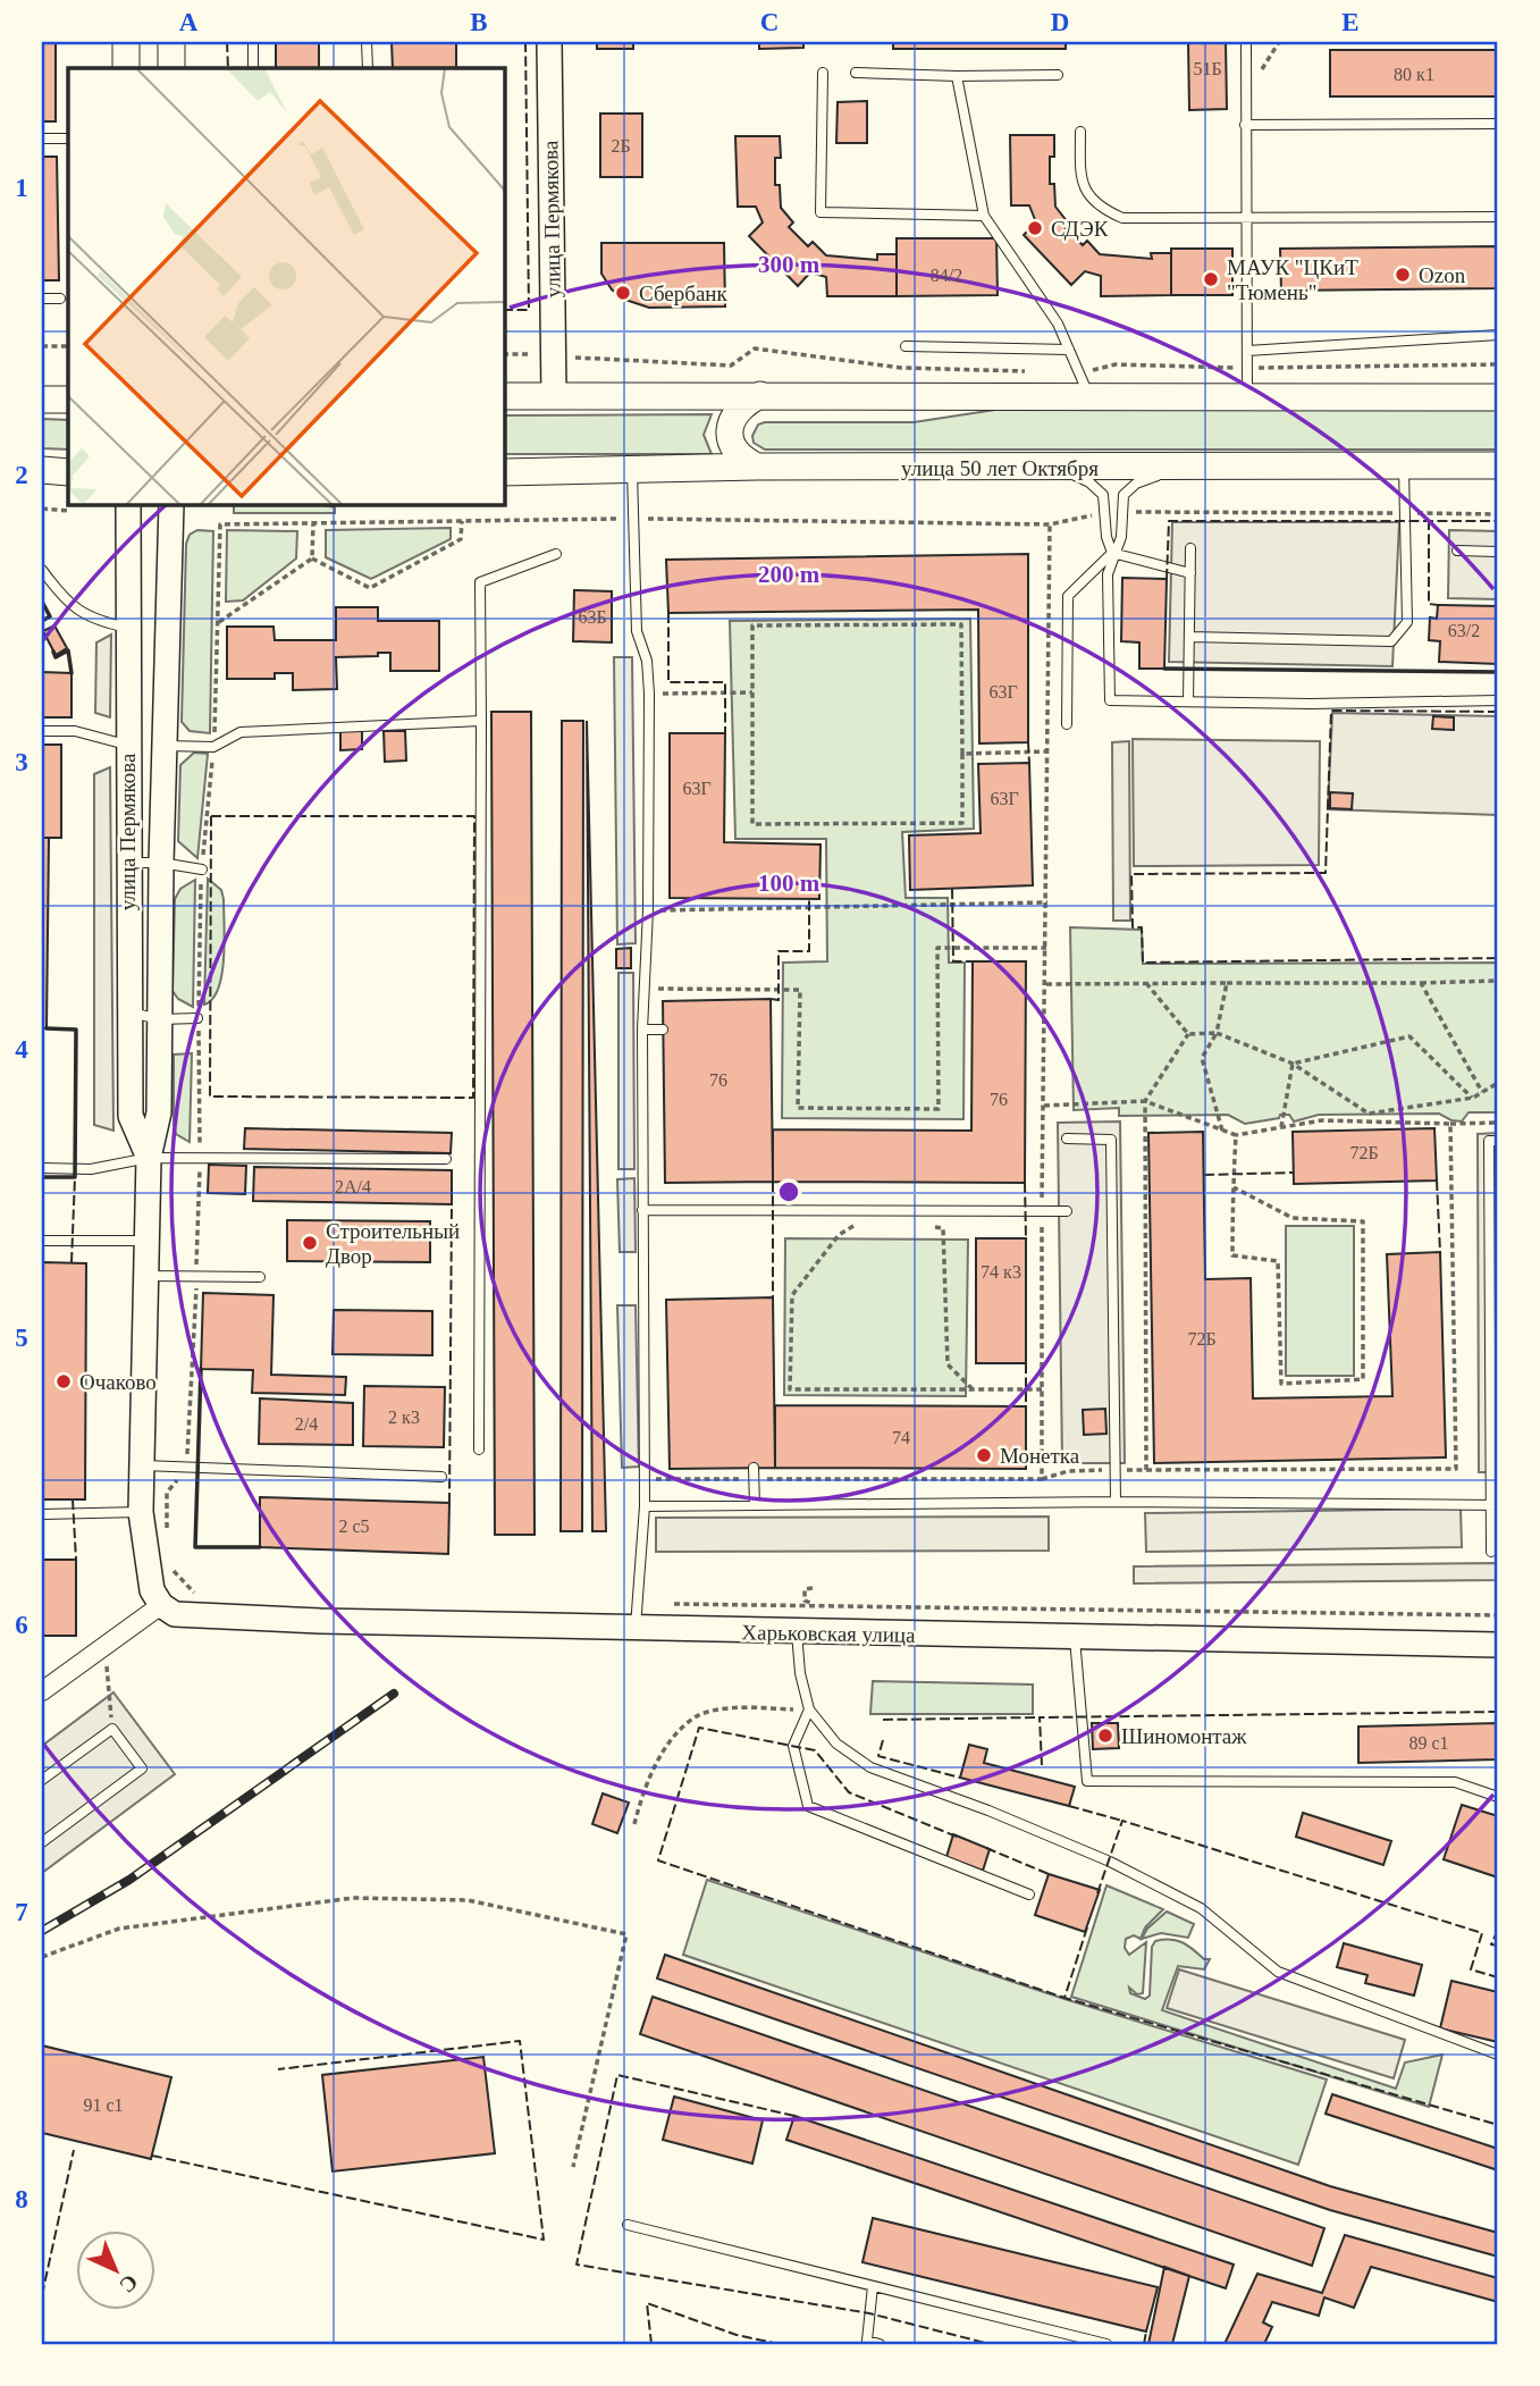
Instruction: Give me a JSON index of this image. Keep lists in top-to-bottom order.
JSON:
{
  "streets": {
    "main road": ["улица 50 лет Октября"],
    "street": ["улица Пермякова", "Харьковская улица"]
  },
  "crossings": [
    ["улица Пермякова", "Харьковская улица"]
  ],
  "places": [
    "СДЭК",
    "Ozon",
    "МАУК \"ЦКиТ \"Тюмень\"",
    "Сбербанк",
    "Строительный Двор",
    "Очаково",
    "Монетка",
    "Шиномонтаж"
  ],
  "house_numbers": [
    "51Б",
    "80 к1",
    "2Б",
    "84/2",
    "63Б",
    "63/2",
    "63Г",
    "63Г",
    "63Г",
    "76",
    "76",
    "72Б",
    "2А/4",
    "74 к3",
    "72Б",
    "2 к3",
    "2/4",
    "74",
    "2 с5",
    "89 с1",
    "91 с1"
  ],
  "north": "bottom right",
  "grid": {
    "columns": [
      "A",
      "B",
      "C",
      "D",
      "E"
    ],
    "rows": [
      "1",
      "2",
      "3",
      "4",
      "5",
      "6",
      "7",
      "8"
    ]
  },
  "rings": ["300 m", "200 m", "100 m"]
}
